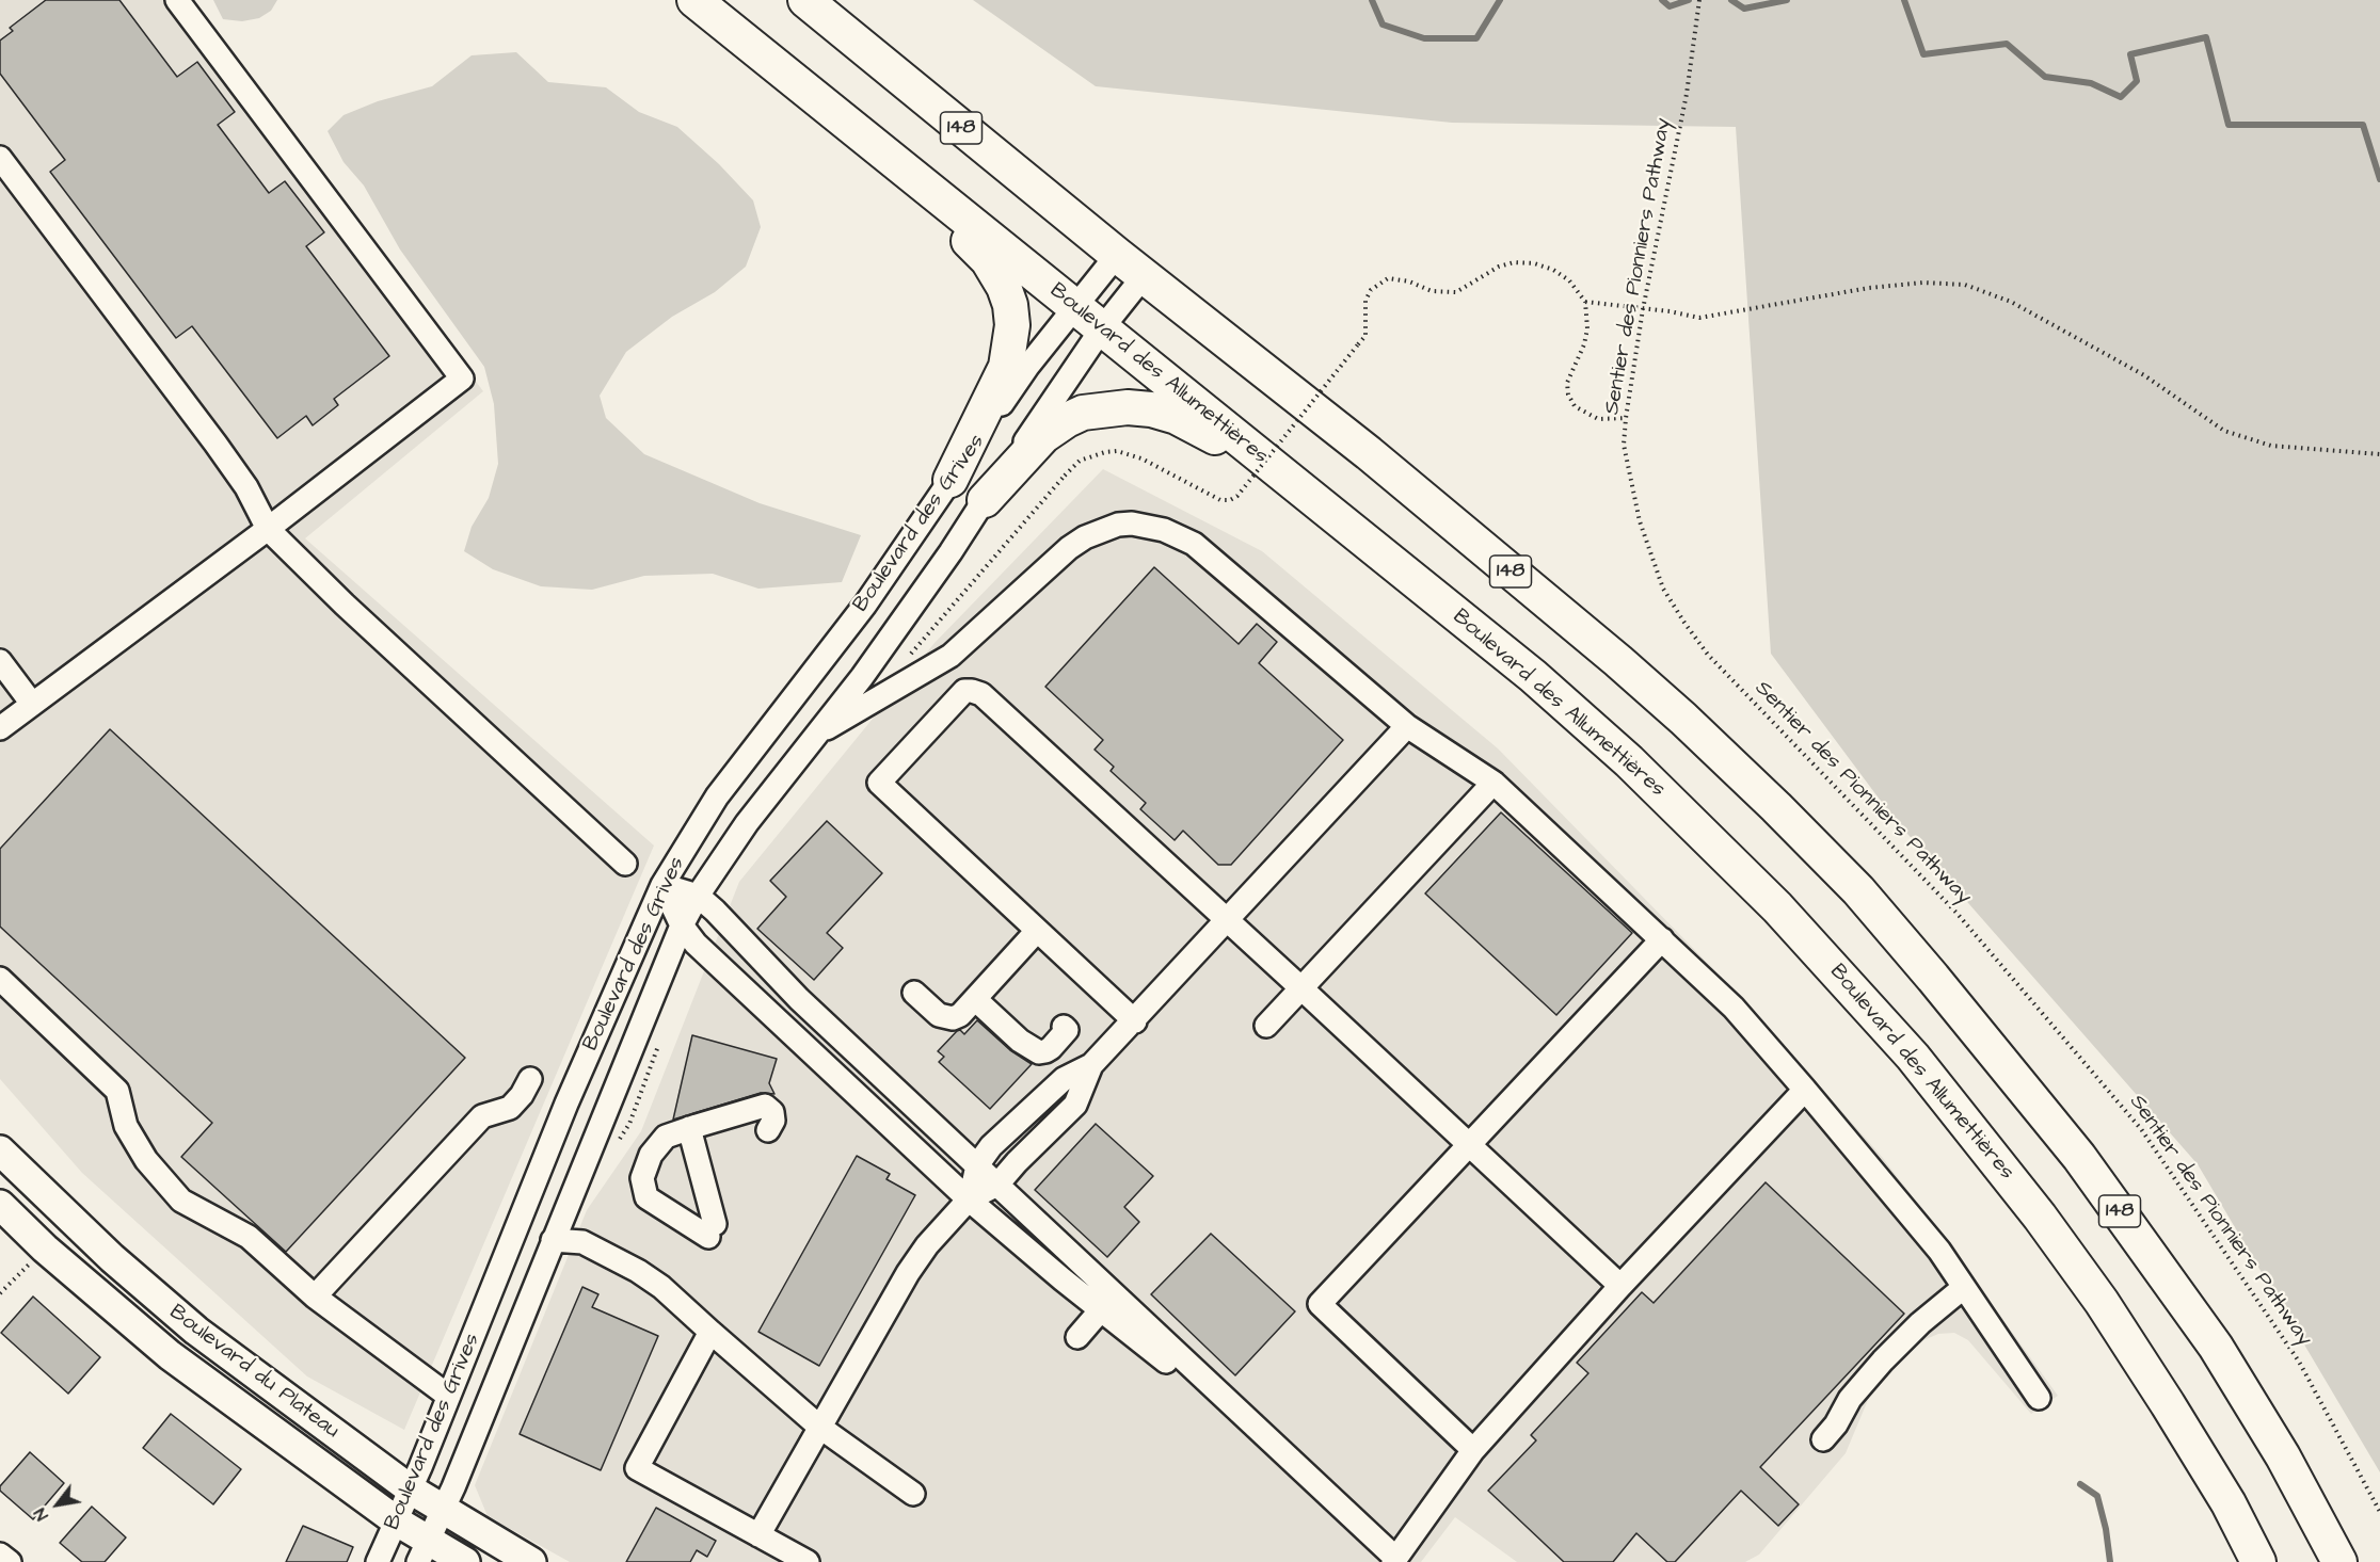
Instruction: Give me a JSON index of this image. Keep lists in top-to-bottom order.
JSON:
{
  "streets": {
    "highway": ["148", "Boulevard des Allumettières"],
    "main road": ["Boulevard du Plateau"],
    "street": ["Boulevard des Grives"],
    "path": ["Sentier des Pionniers Pathway"]
  },
  "crossings": [
    ["148", "Boulevard des Grives"],
    ["Boulevard des Allumettières", "Boulevard des Grives"],
    ["Boulevard des Grives", "Boulevard du Plateau"]
  ],
  "north": "bottom left"
}
